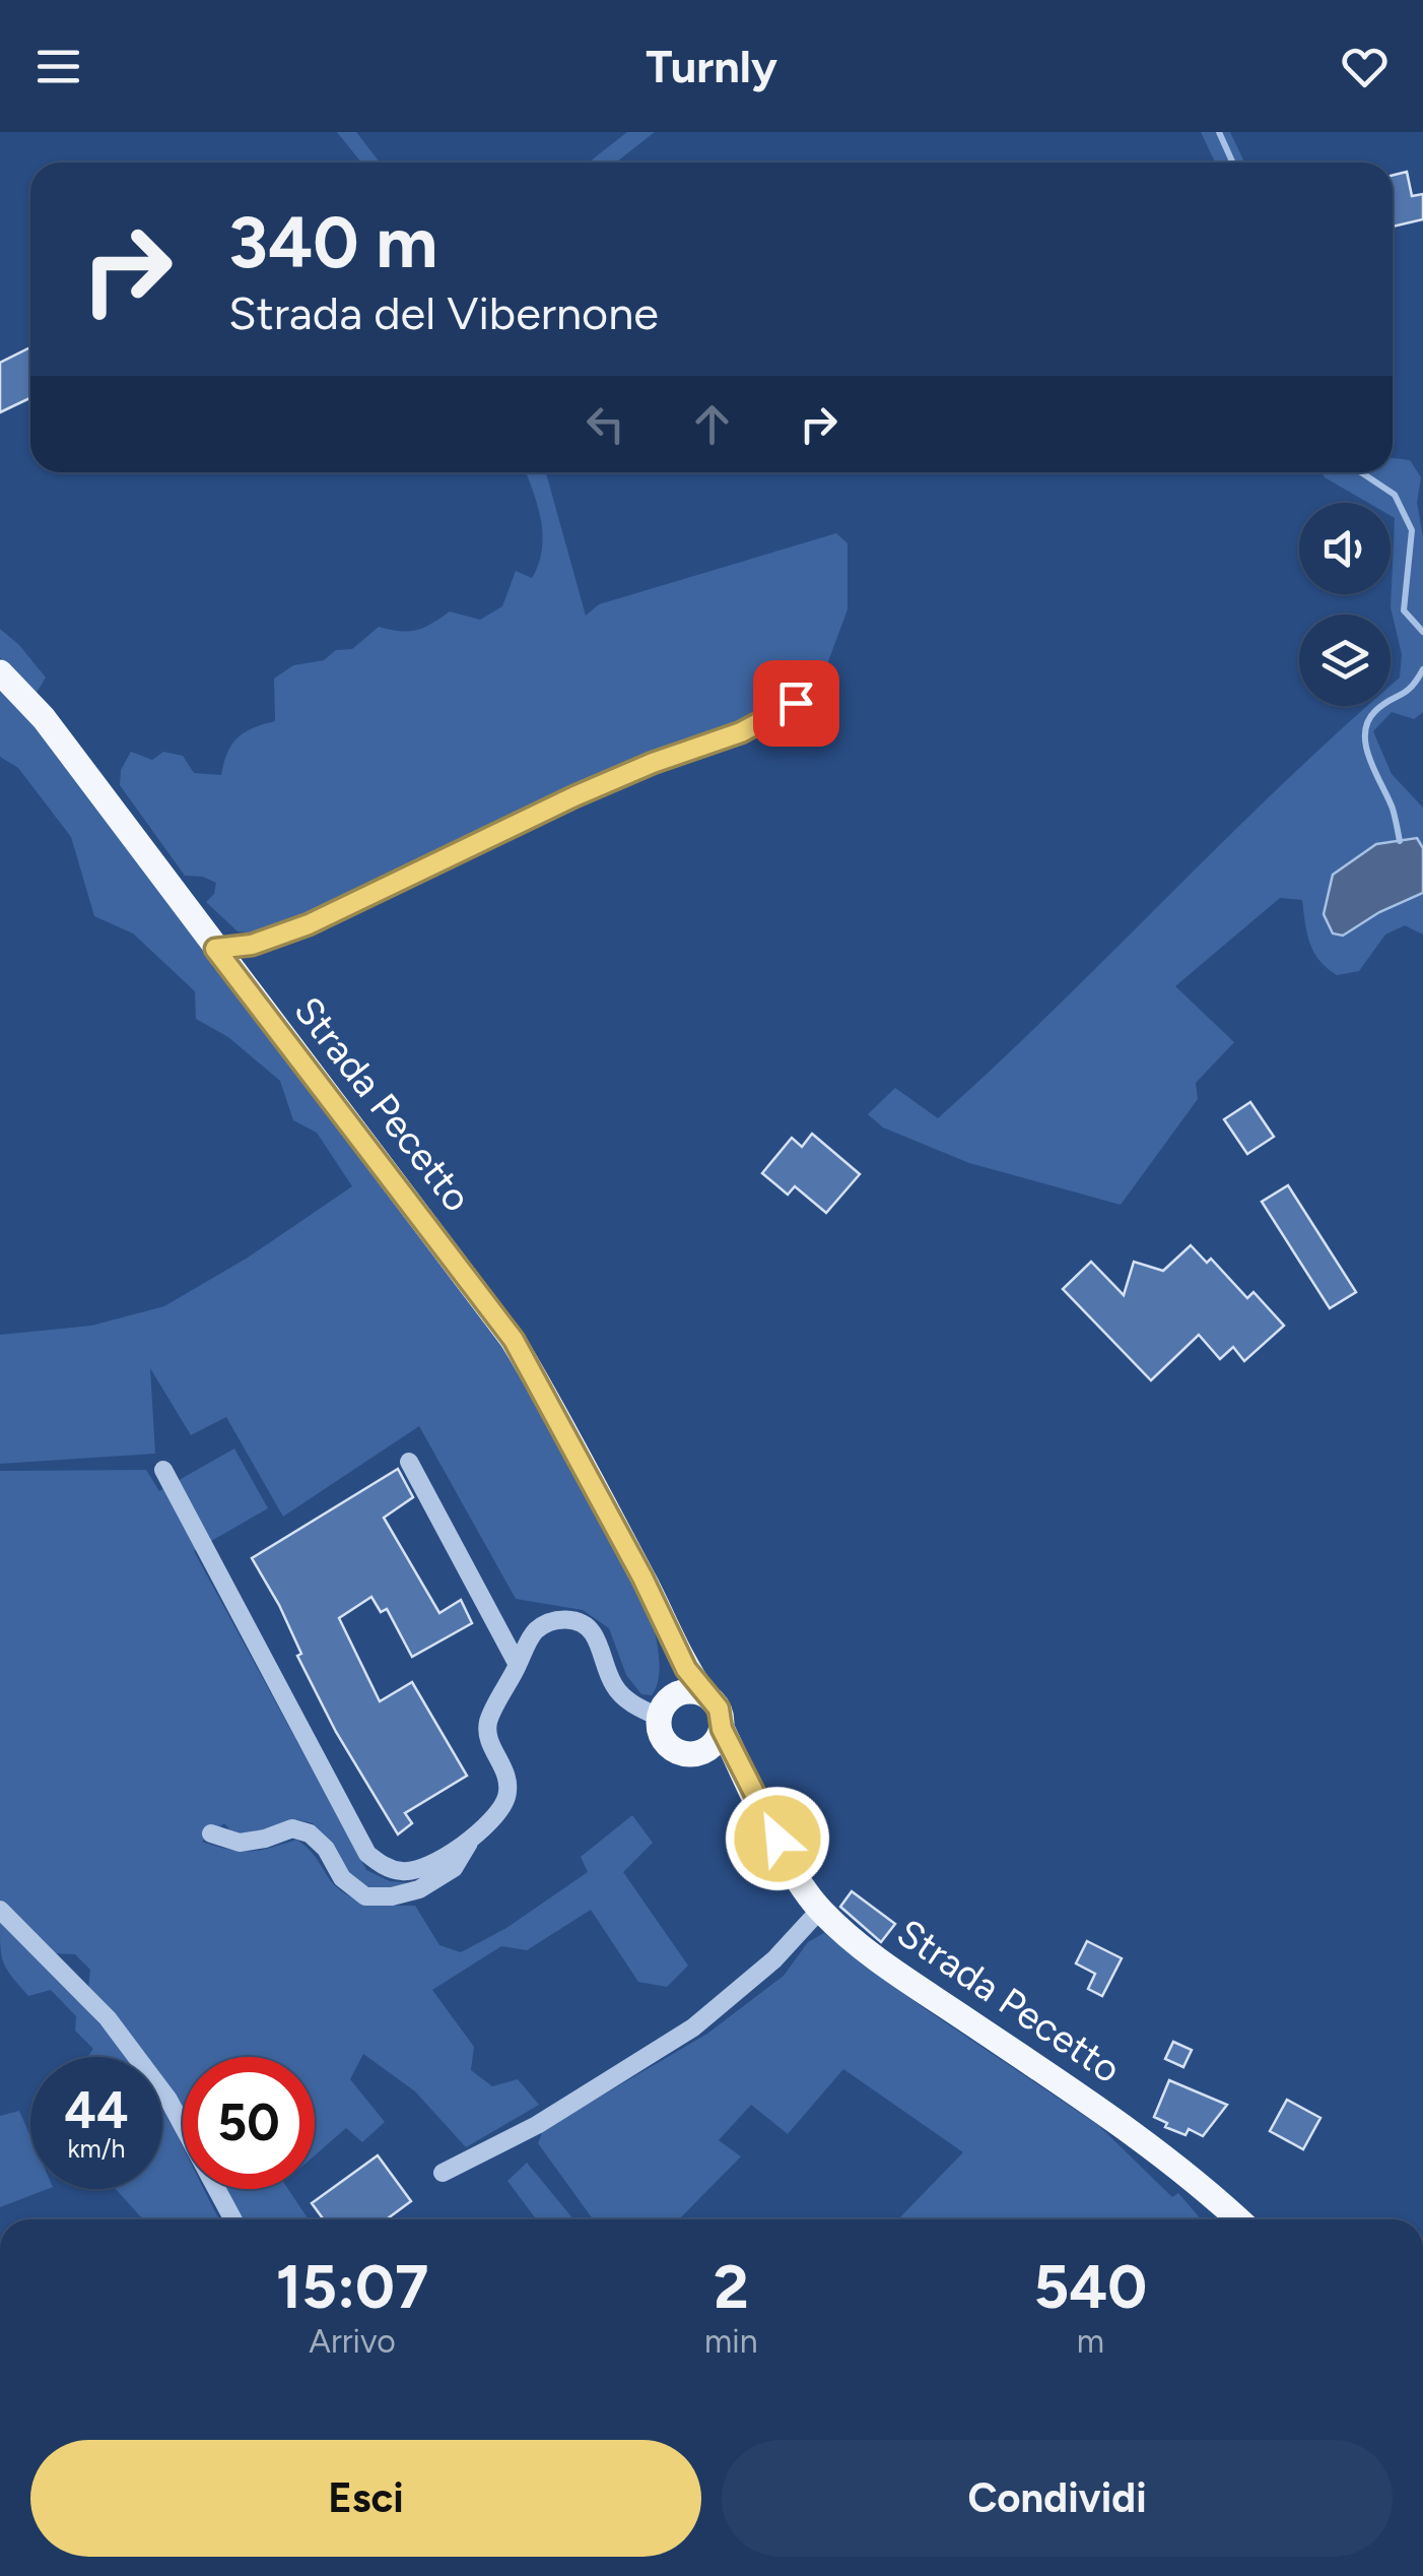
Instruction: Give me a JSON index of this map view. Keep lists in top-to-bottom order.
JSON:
{
  "streets": {
    "main road": ["Strada Pecetto"]
  },
  "page": {
    "header": "Turnly",
    "turn": ["340 m", "Strada del Vibernone"],
    "speed": "44 km/h",
    "limit": "50",
    "eta": [
      "15:07",
      "Arrivo",
      "2",
      "min",
      "540",
      "m"
    ],
    "buttons": ["Esci", "Condividi"]
  }
}
